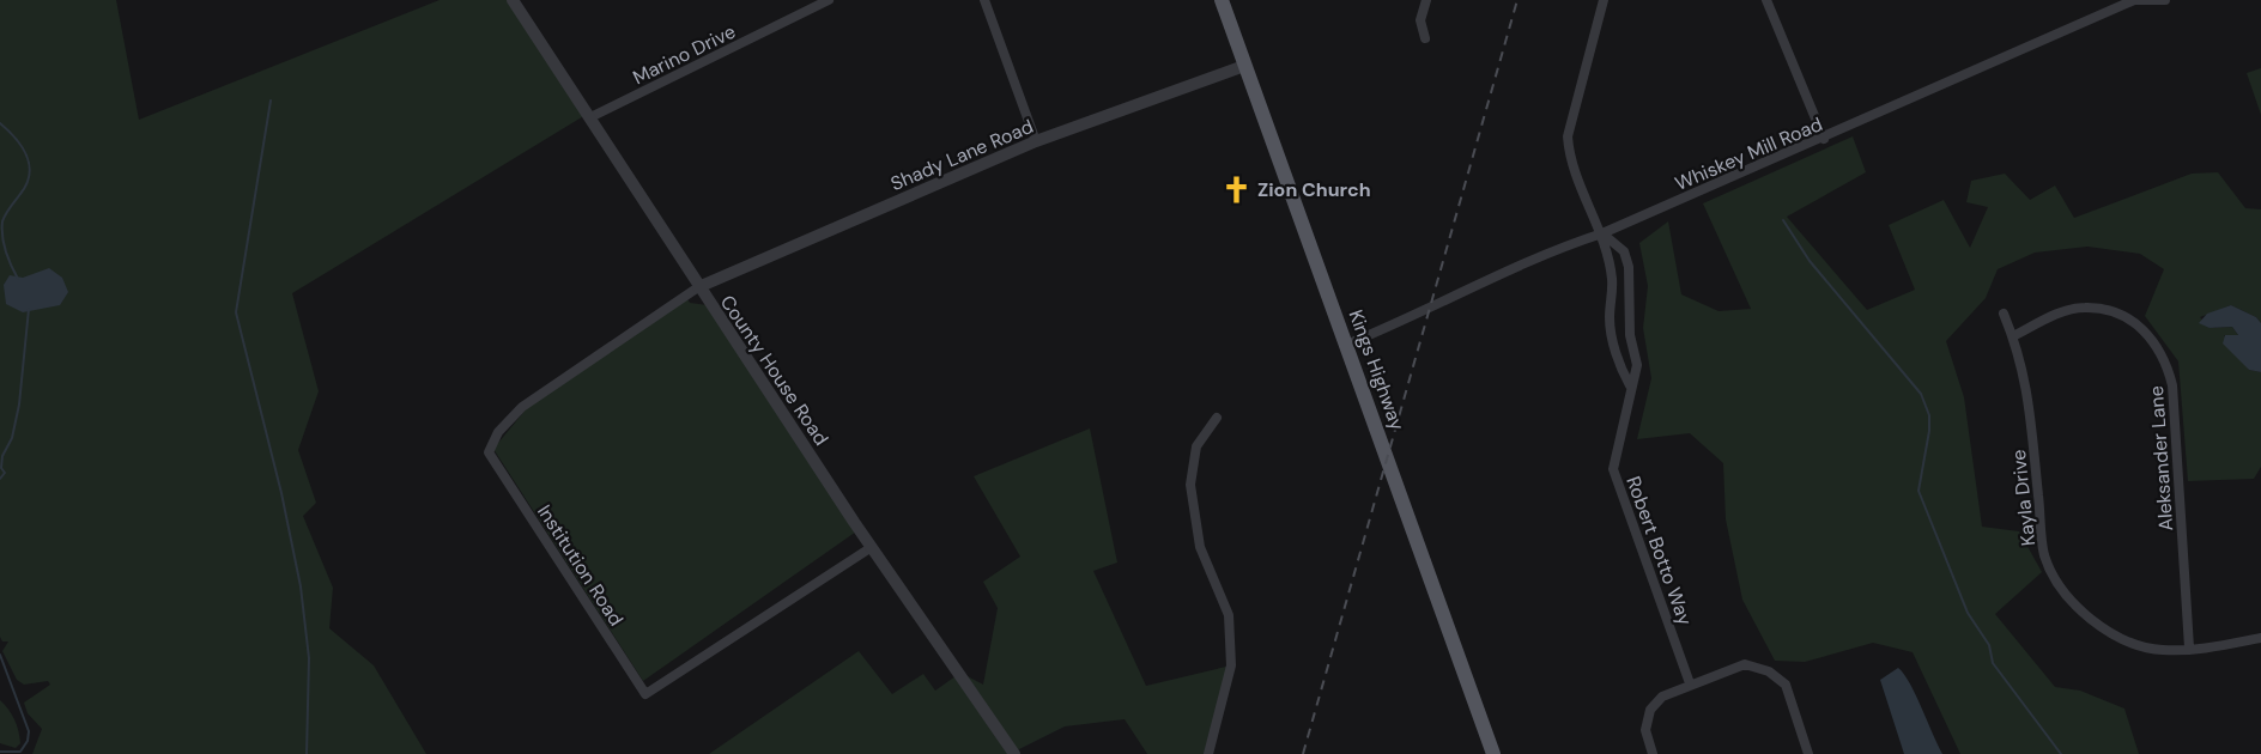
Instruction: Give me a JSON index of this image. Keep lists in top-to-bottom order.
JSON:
{
  "streets": {
    "main road": ["Kings Highway"],
    "street": [
      "Marino Drive",
      "Whiskey Mill Road",
      "Shady Lane Road",
      "County House Road",
      "Aleksander Lane",
      "Kayla Drive",
      "Robert Botto Way",
      "Institution Road"
    ]
  },
  "crossings": [
    ["Marino Drive", "County House Road"],
    ["Whiskey Mill Road", "Kings Highway"],
    ["Whiskey Mill Road", "Robert Botto Way"],
    ["Shady Lane Road", "County House Road"],
    ["Shady Lane Road", "Kings Highway"],
    ["Shady Lane Road", "Institution Road"],
    ["County House Road", "Institution Road"],
    ["Aleksander Lane", "Kayla Drive"]
  ],
  "places": {
    "church": ["Zion Church"]
  }
}
